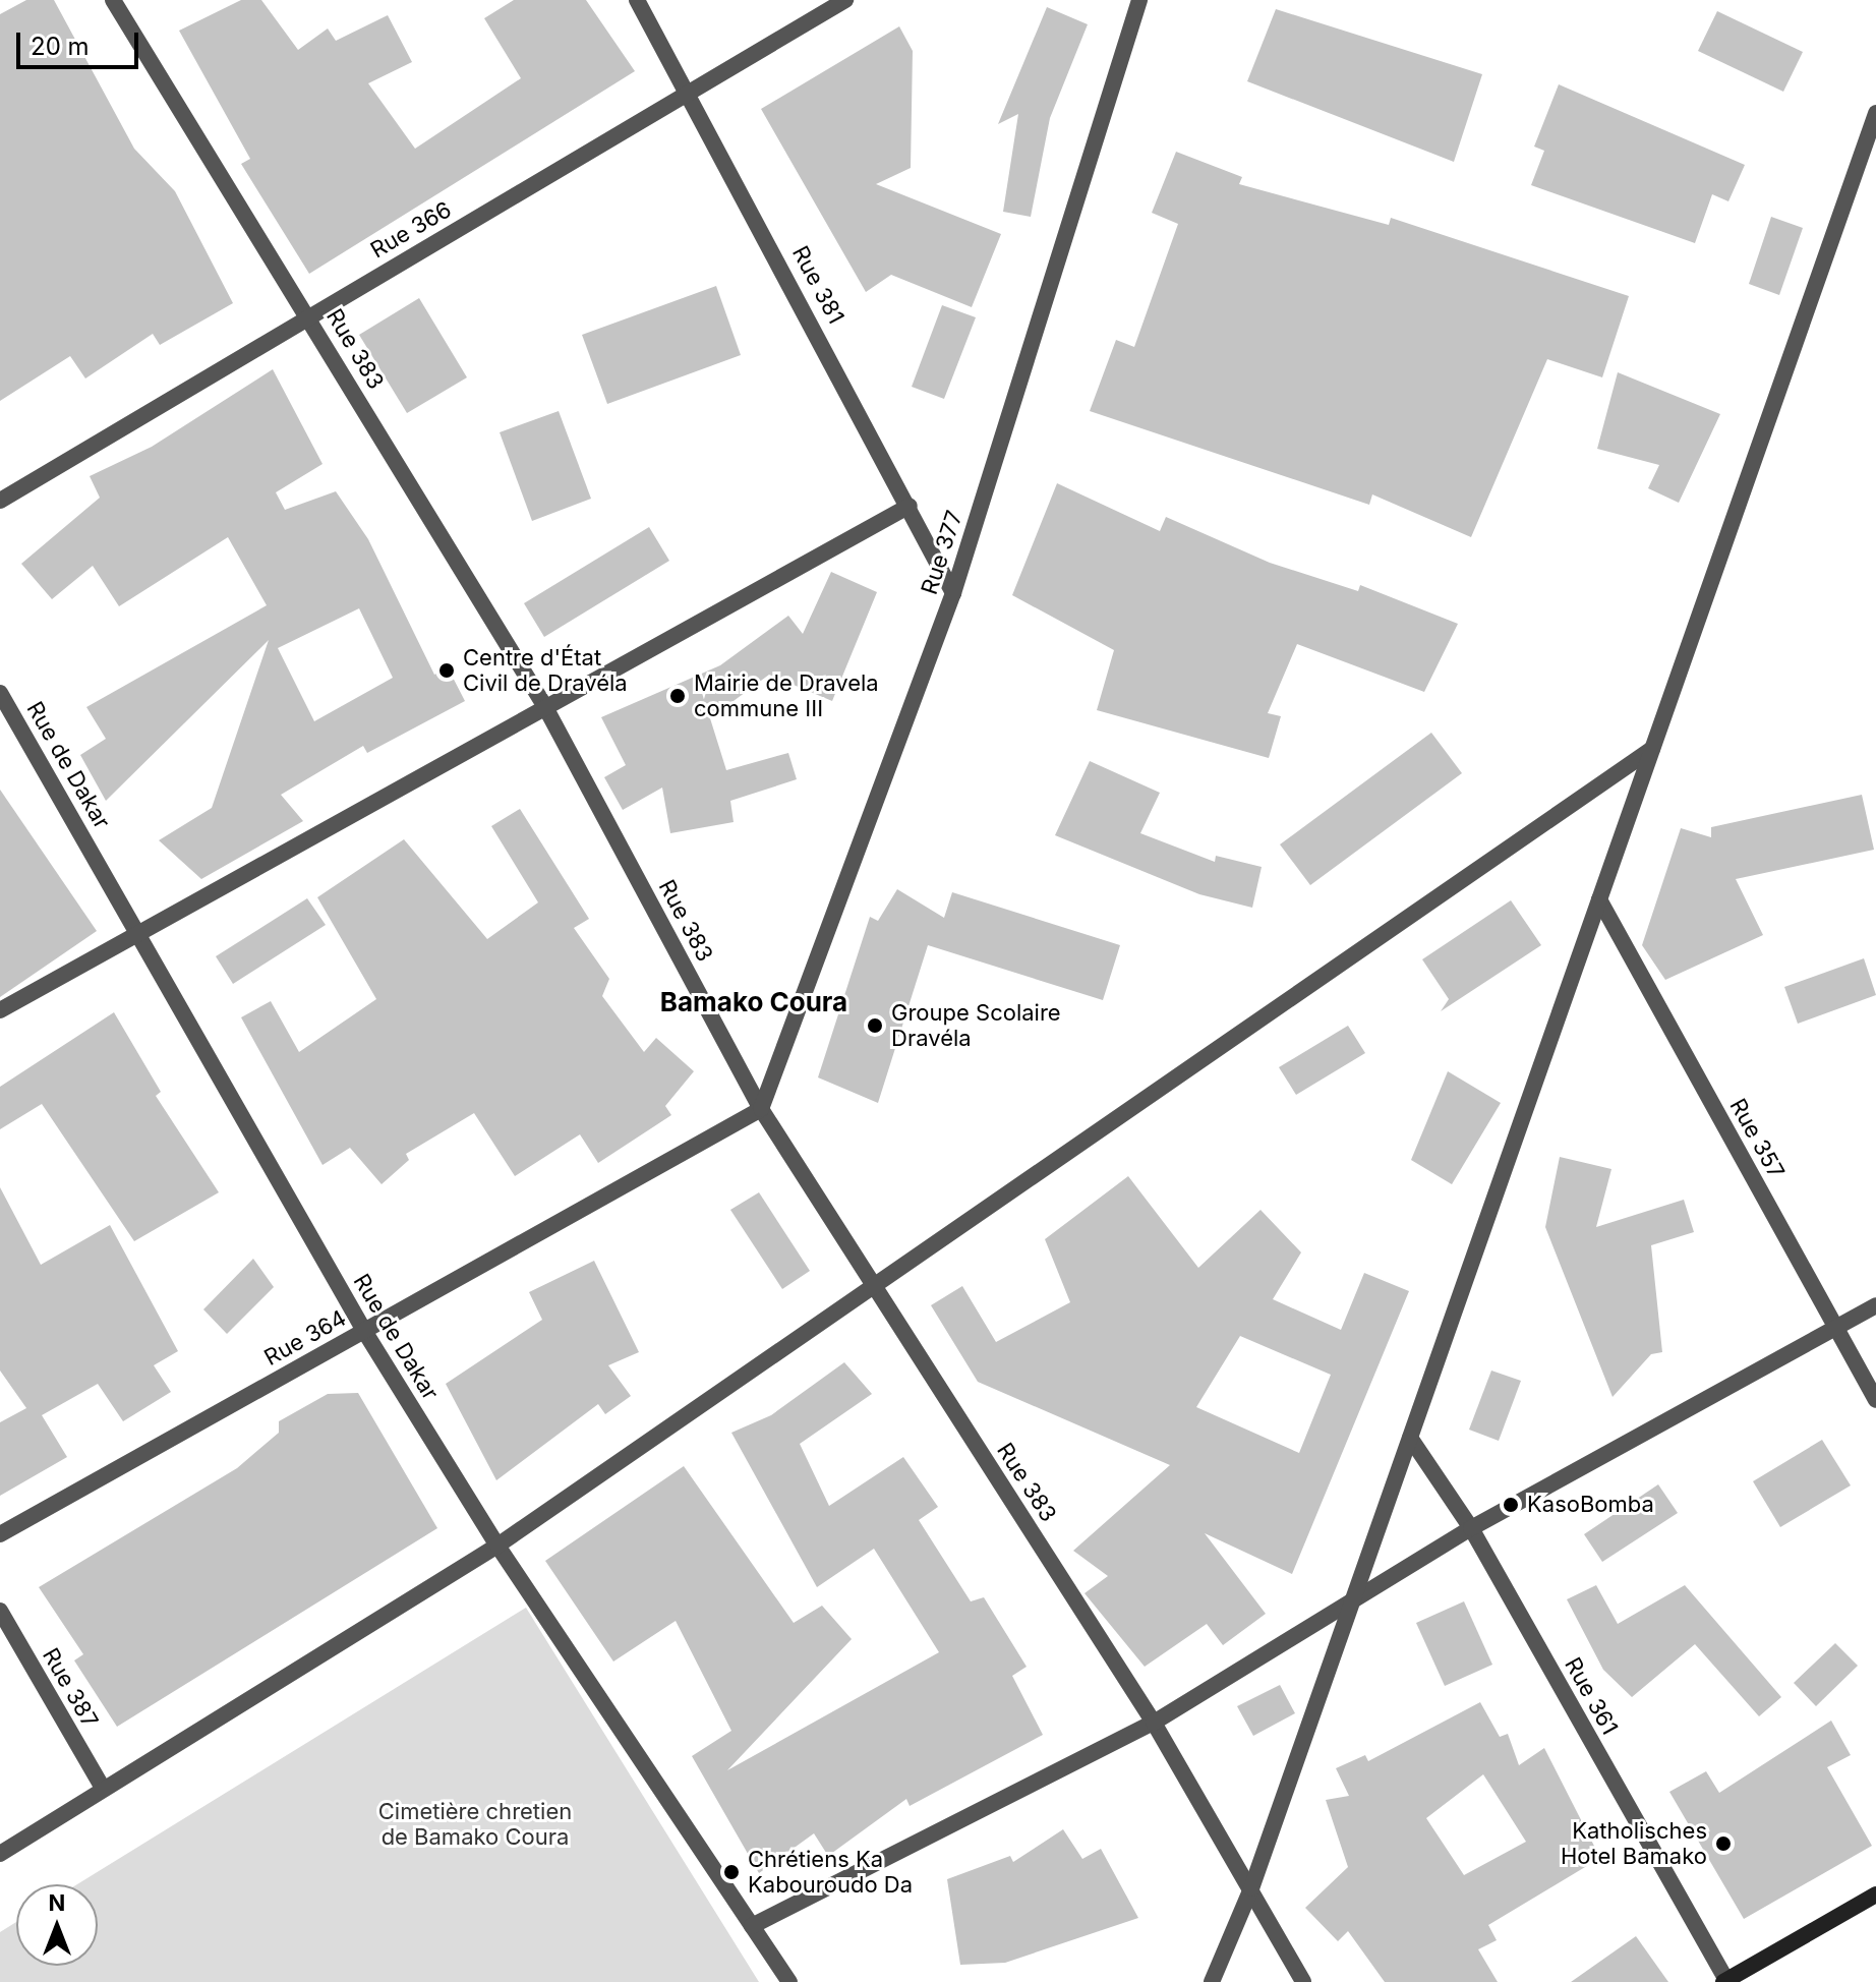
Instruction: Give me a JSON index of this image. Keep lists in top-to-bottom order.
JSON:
{
  "streets": {
    "street": [
      "Rue 366",
      "Rue 381",
      "Rue 383",
      "Rue 377",
      "Rue de Dakar",
      "Rue 357",
      "Rue 364",
      "Rue 387",
      "Rue 361"
    ]
  },
  "crossings": [
    ["Rue 366", "Rue 381"],
    ["Rue 366", "Rue 383"],
    ["Rue 381", "Rue 377"],
    ["Rue 383", "Rue 377"],
    ["Rue 383", "Rue 364"],
    ["Rue 377", "Rue 364"],
    ["Rue de Dakar", "Rue 364"]
  ],
  "districts": ["Bamako Coura"],
  "parks": ["Cimetière chretien de Bamako Coura"],
  "places": [
    "Centre d'État Civil de Dravéla",
    "Mairie de Dravela commune III",
    "Groupe Scolaire Dravéla",
    "KasoBomba",
    "Katholisches Hotel Bamako",
    "Chrétiens Ka Kabouroudo Da"
  ],
  "scale_bar": "20 m",
  "north": "top"
}
